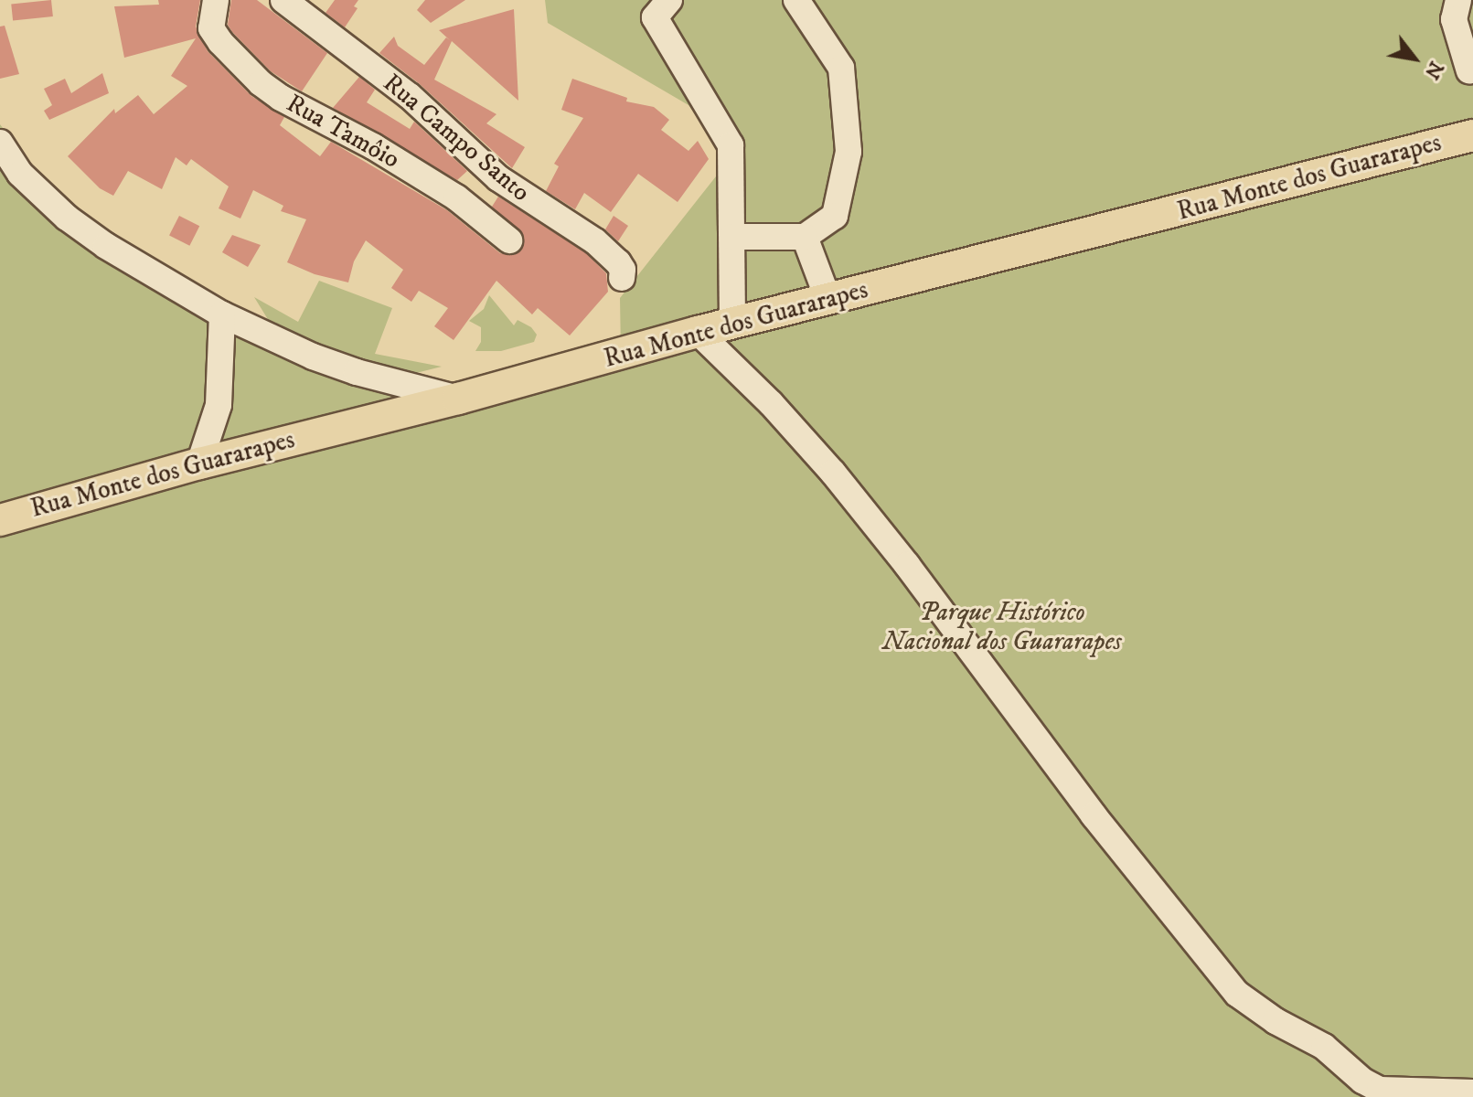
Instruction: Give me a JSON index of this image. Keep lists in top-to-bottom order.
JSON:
{
  "streets": {
    "main road": ["Rua Monte dos Guararapes"],
    "street": ["Rua Tamôio", "Rua Campo Santo"]
  },
  "parks": ["Parque Histórico Nacional dos Guararapes"],
  "north": "bottom right"
}
